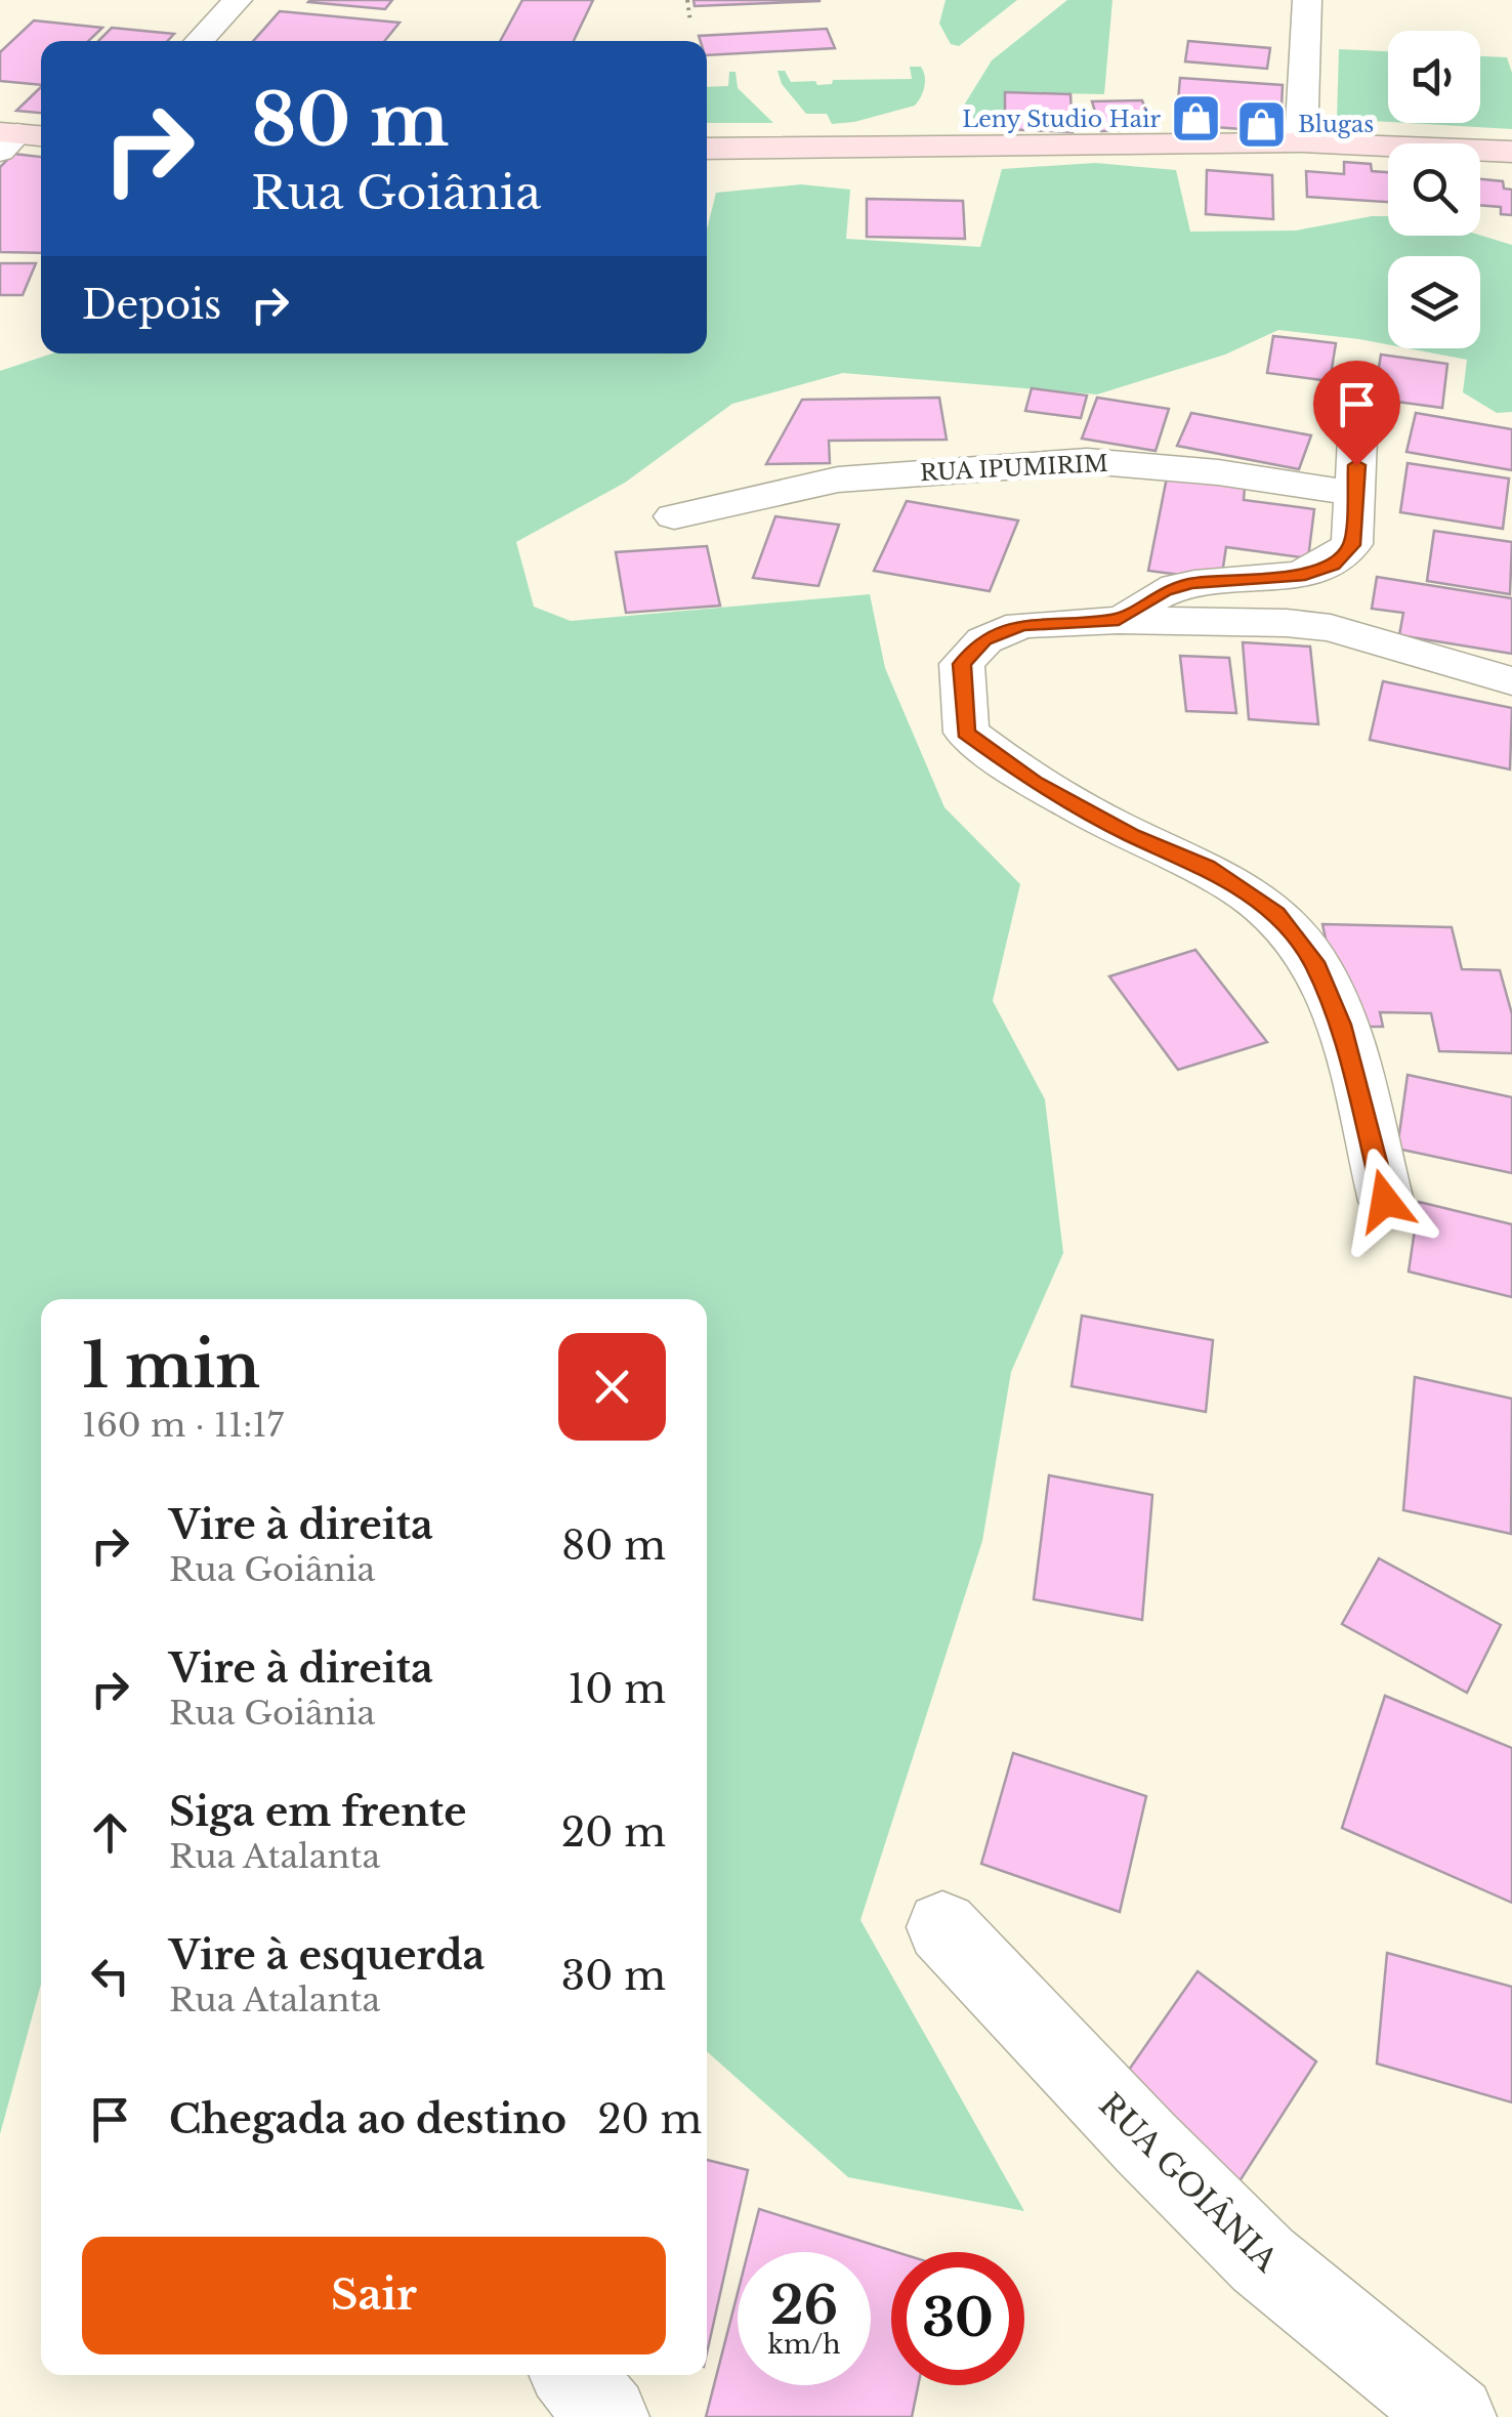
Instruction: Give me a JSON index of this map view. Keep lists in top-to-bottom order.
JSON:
{
  "streets": {
    "street": ["RUA IPUMIRIM", "RUA GOIÂNIA"]
  },
  "places": {
    "shop": ["Leny Studio Hair", "Blugas"]
  },
  "page": {
    "turn": ["80 m", "Rua Goiânia"],
    "then": "Depois",
    "heading": ["1 min", "160 m · 11:17"],
    "list": [
      {
        "name": "Vire à direita",
        "note": "Rua Goiânia",
        "value": "80 m"
      },
      {
        "name": "Vire à direita",
        "note": "Rua Goiânia",
        "value": "10 m"
      },
      {
        "name": "Siga em frente",
        "note": "Rua Atalanta",
        "value": "20 m"
      },
      {
        "name": "Vire à esquerda",
        "note": "Rua Atalanta",
        "value": "30 m"
      },
      {
        "name": "Chegada ao destino",
        "value": "20 m"
      }
    ],
    "buttons": "Sair",
    "speed": "26 km/h",
    "limit": "30"
  }
}
